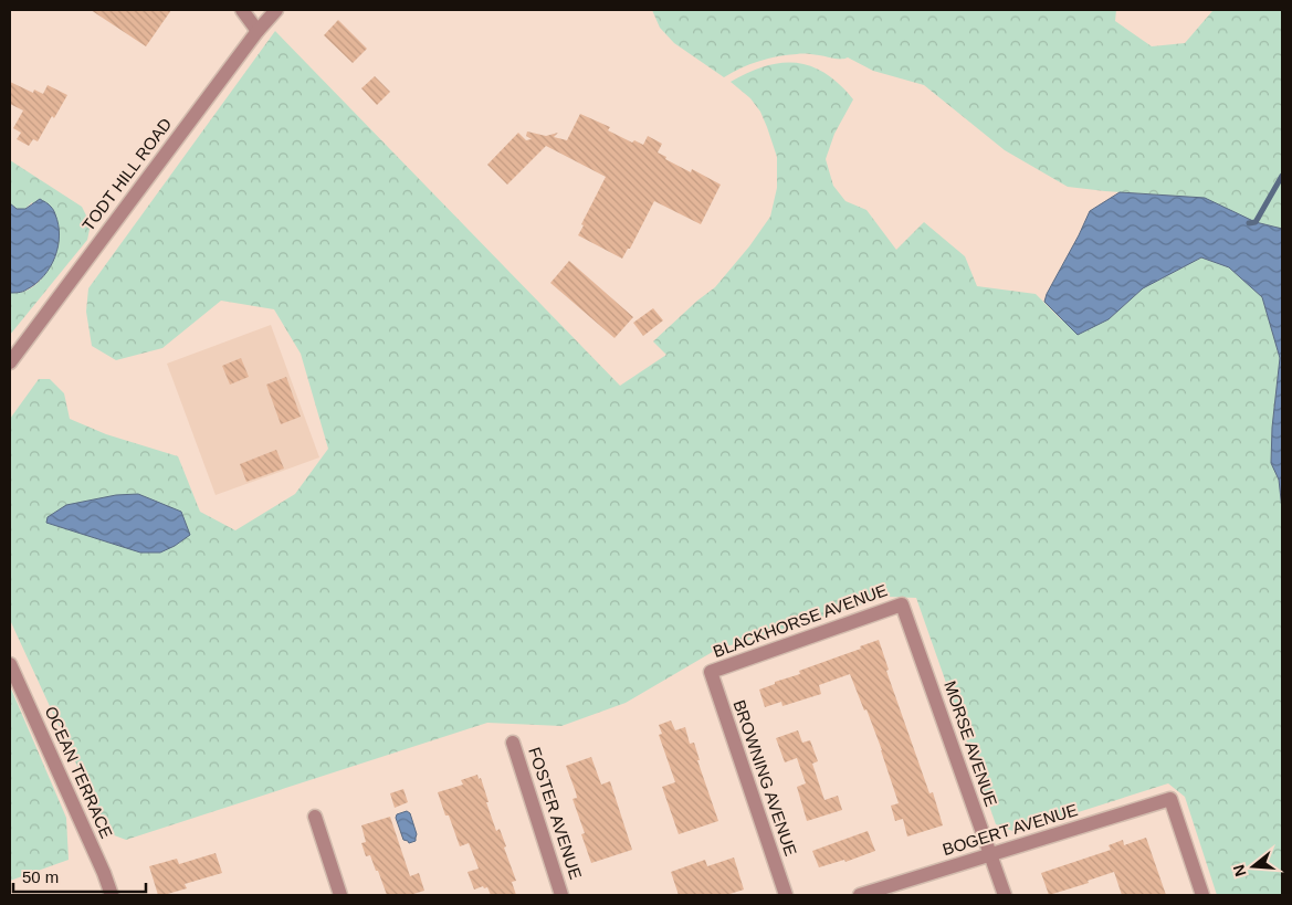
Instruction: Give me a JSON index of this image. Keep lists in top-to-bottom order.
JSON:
{
  "streets": {
    "street": [
      "TODT HILL ROAD",
      "BLACKHORSE AVENUE",
      "MORSE AVENUE",
      "OCEAN TERRACE",
      "BROWNING AVENUE",
      "FOSTER AVENUE",
      "BOGERT AVENUE"
    ]
  },
  "crossings": [
    ["BLACKHORSE AVENUE", "MORSE AVENUE"],
    ["BLACKHORSE AVENUE", "BROWNING AVENUE"],
    ["MORSE AVENUE", "BOGERT AVENUE"]
  ],
  "scale_bar": "50 m",
  "north": "left"
}
